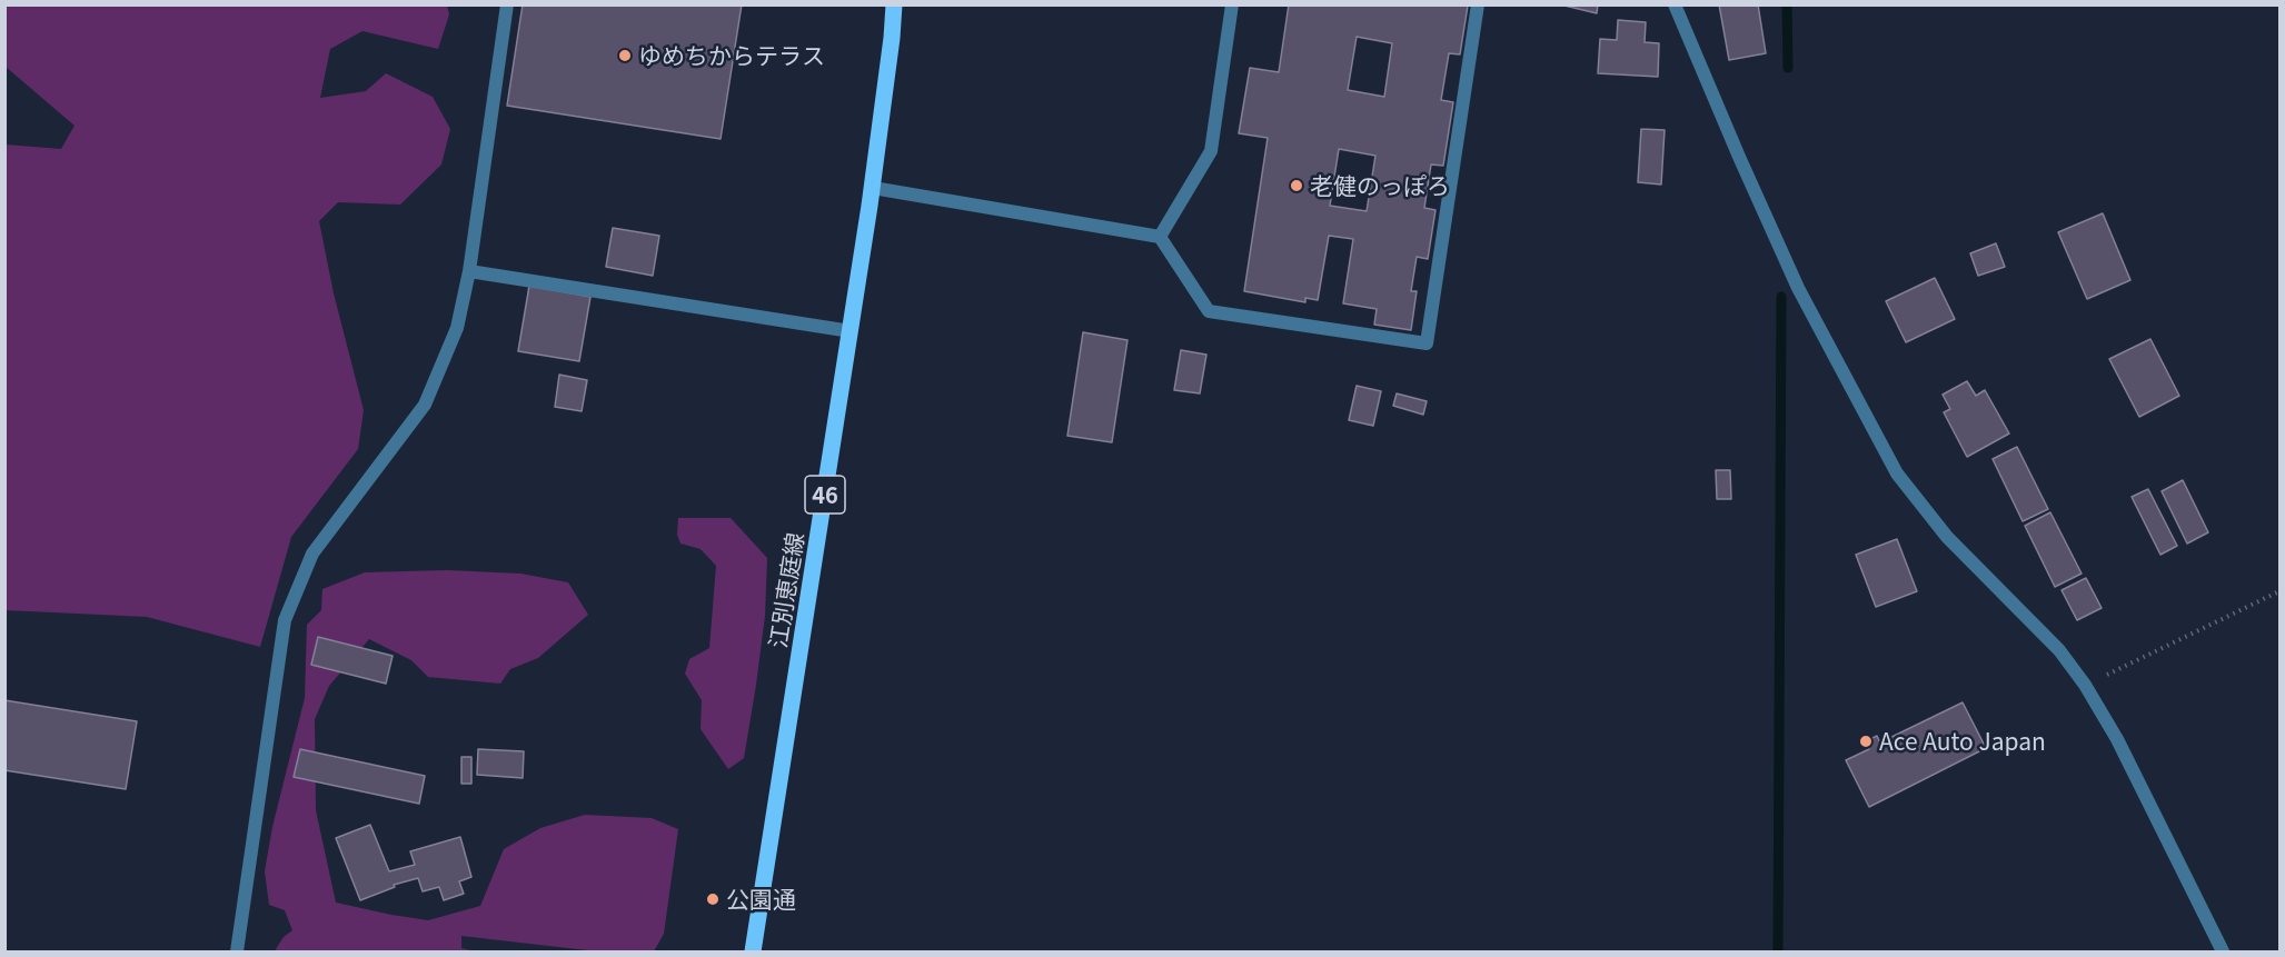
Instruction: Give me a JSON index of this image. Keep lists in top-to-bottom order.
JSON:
{
  "streets": {
    "main road": ["46", "江別恵庭線"]
  },
  "places": [
    "ゆめちからテラス",
    "老健のっぽろ",
    "Ace Auto Japan",
    "公園通"
  ]
}
